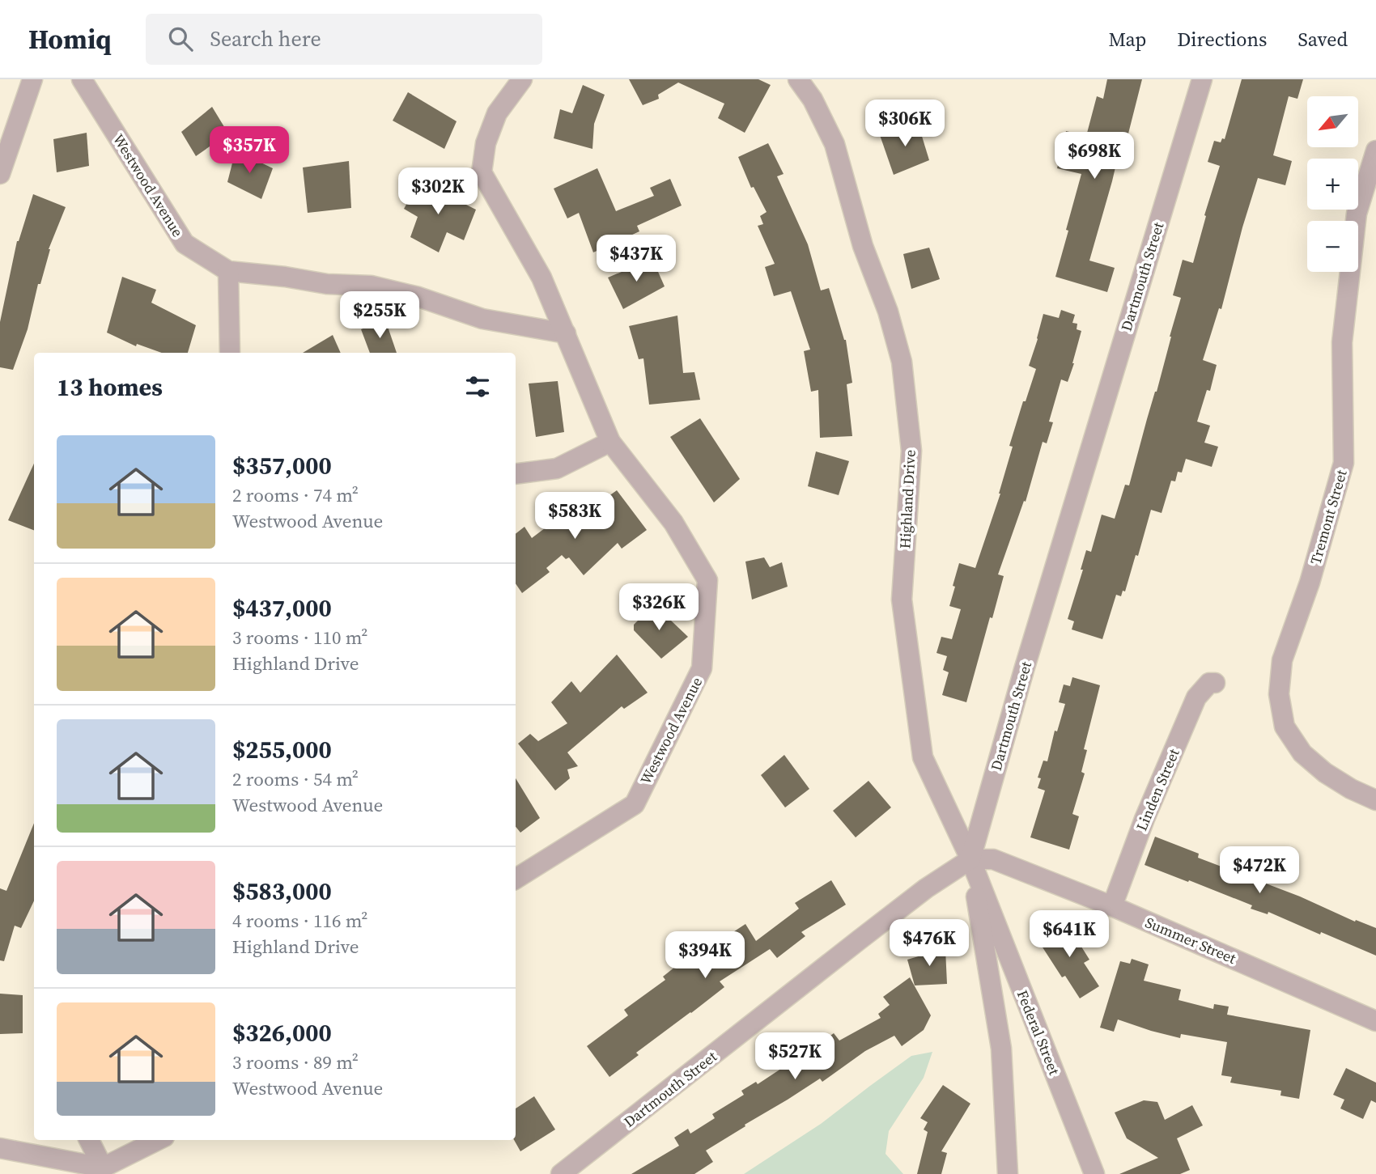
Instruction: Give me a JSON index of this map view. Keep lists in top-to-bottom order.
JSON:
{
  "streets": {
    "street": [
      "Westwood Avenue",
      "Dartmouth Street",
      "Highland Drive",
      "Tremont Street",
      "Linden Street",
      "Summer Street",
      "Federal Street"
    ]
  },
  "crossings": [
    ["Dartmouth Street", "Highland Drive"],
    ["Dartmouth Street", "Summer Street"],
    ["Dartmouth Street", "Federal Street"],
    ["Highland Drive", "Summer Street"],
    ["Highland Drive", "Federal Street"],
    ["Linden Street", "Summer Street"],
    ["Summer Street", "Federal Street"]
  ],
  "north": "bottom left",
  "page": {
    "header": "Homiq",
    "search": "Search here",
    "nav": ["Map", "Directions", "Saved"],
    "map_buttons": ["+", "−"],
    "price": [
      "$306K",
      "$357K",
      "$698K",
      "$302K",
      "$437K",
      "$255K",
      "$583K",
      "$326K",
      "$472K",
      "$641K",
      "$476K",
      "$394K",
      "$527K"
    ],
    "heading": "13 homes",
    "list": [
      {
        "name": "$357,000",
        "note": "2 rooms · 74 m² · Westwood Avenue"
      },
      {
        "name": "$437,000",
        "note": "3 rooms · 110 m² · Highland Drive"
      },
      {
        "name": "$255,000",
        "note": "2 rooms · 54 m² · Westwood Avenue"
      },
      {
        "name": "$583,000",
        "note": "4 rooms · 116 m² · Highland Drive"
      },
      {
        "name": "$326,000",
        "note": "3 rooms · 89 m² · Westwood Avenue"
      }
    ]
  }
}
